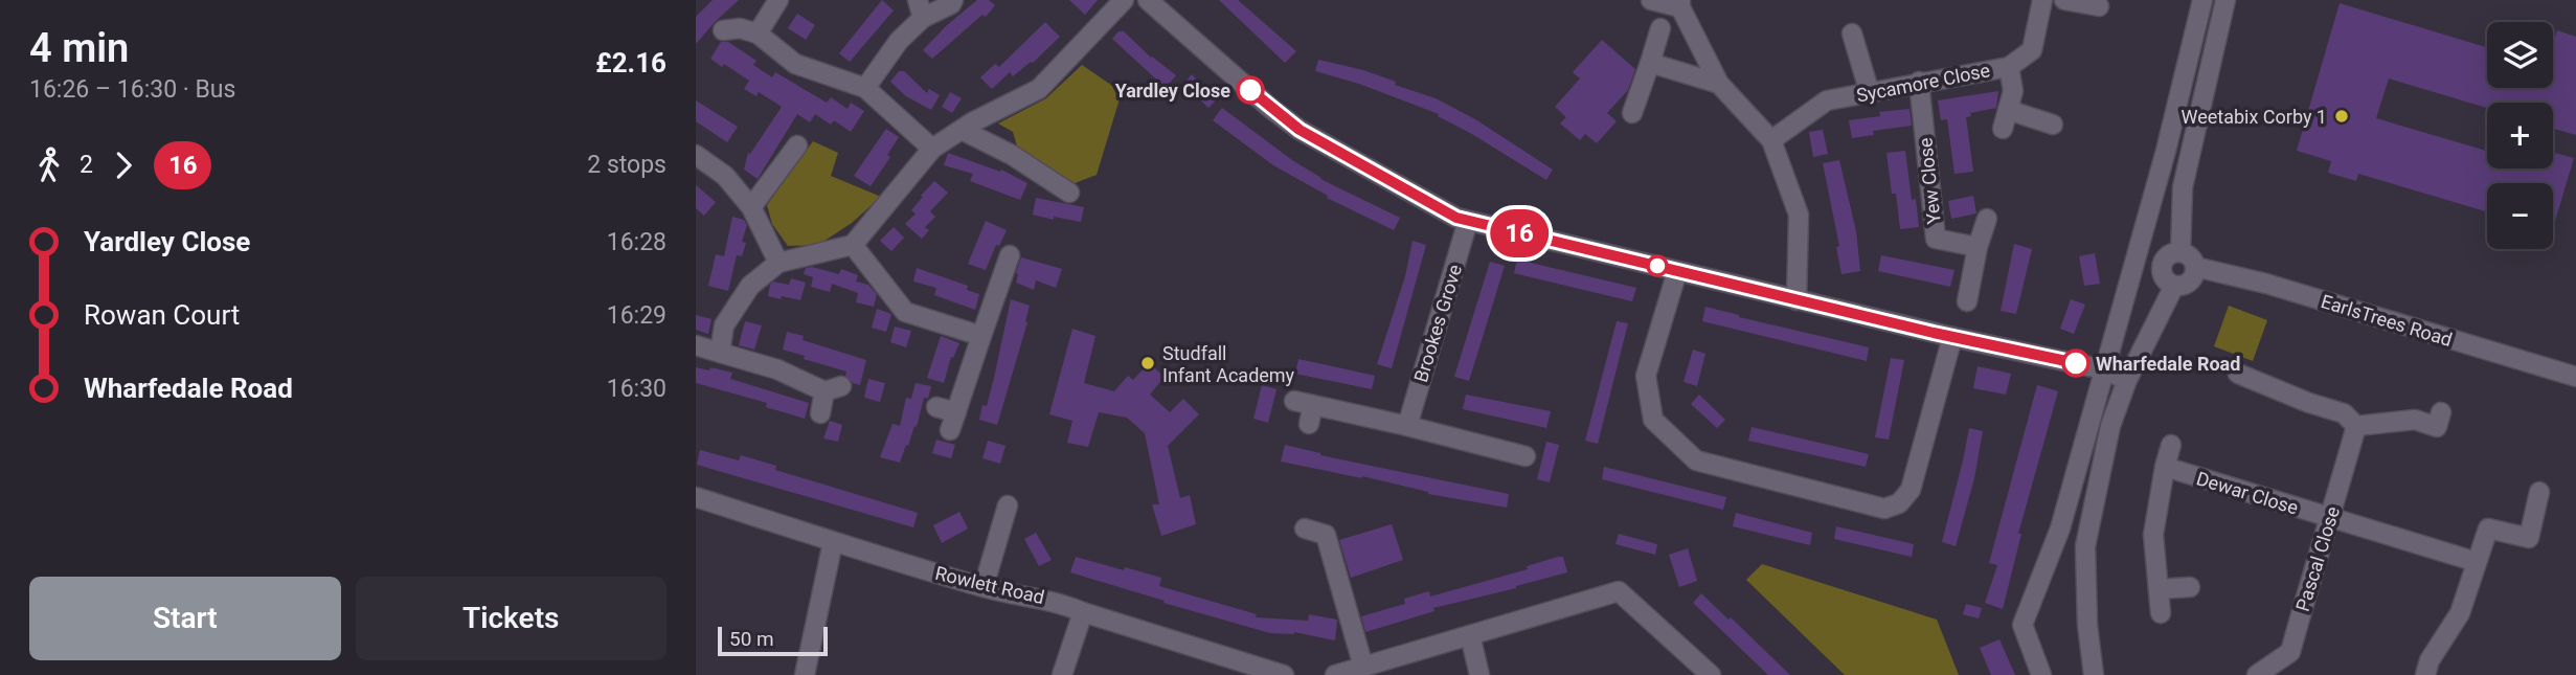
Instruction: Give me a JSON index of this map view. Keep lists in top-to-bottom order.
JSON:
{
  "streets": {
    "street": [
      "Sycamore Close",
      "Yew Close",
      "EarlsTrees Road",
      "Brookes Grove",
      "Dewar Close",
      "Pascal Close",
      "Rowlett Road"
    ]
  },
  "crossings": [
    ["Sycamore Close", "Yew Close"],
    ["Dewar Close", "Pascal Close"]
  ],
  "places": [
    "Yardley Close",
    "Weetabix Corby 1",
    "Studfall Infant Academy",
    "Wharfedale Road"
  ],
  "lines": ["bus line 16"],
  "scale_bar": "50 m",
  "page": {
    "heading": ["4 min", "16:26 – 16:30 · Bus", "£2.16"],
    "on_map": "16",
    "map_buttons": ["+", "−"],
    "legs": ["2", "16", "2 stops"],
    "list": [
      {
        "name": "Yardley Close",
        "value": "16:28"
      },
      {
        "name": "Rowan Court",
        "value": "16:29"
      },
      {
        "name": "Wharfedale Road",
        "value": "16:30"
      }
    ],
    "buttons": ["Start", "Tickets"],
    "scale": "50 m"
  }
}
